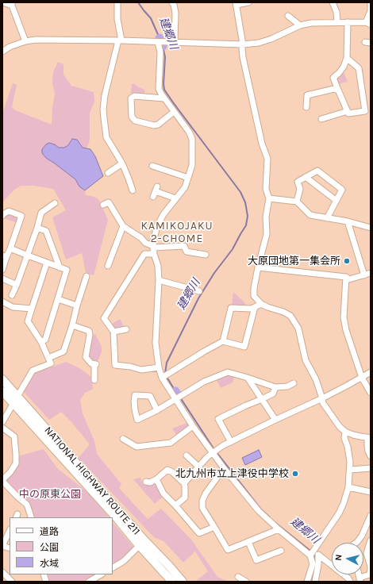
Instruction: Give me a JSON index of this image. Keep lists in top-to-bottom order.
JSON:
{
  "streets": {
    "highway": ["NATIONAL HIGHWAY ROUTE 211"]
  },
  "districts": ["KAMIKOJAKU 2-CHOME"],
  "water": ["建郷川"],
  "parks": ["中の原東公園"],
  "places": ["大原団地第一集会所", "北九州市立上津役中学校"],
  "legend": ["道路", "公園", "水域"],
  "north": "left"
}
